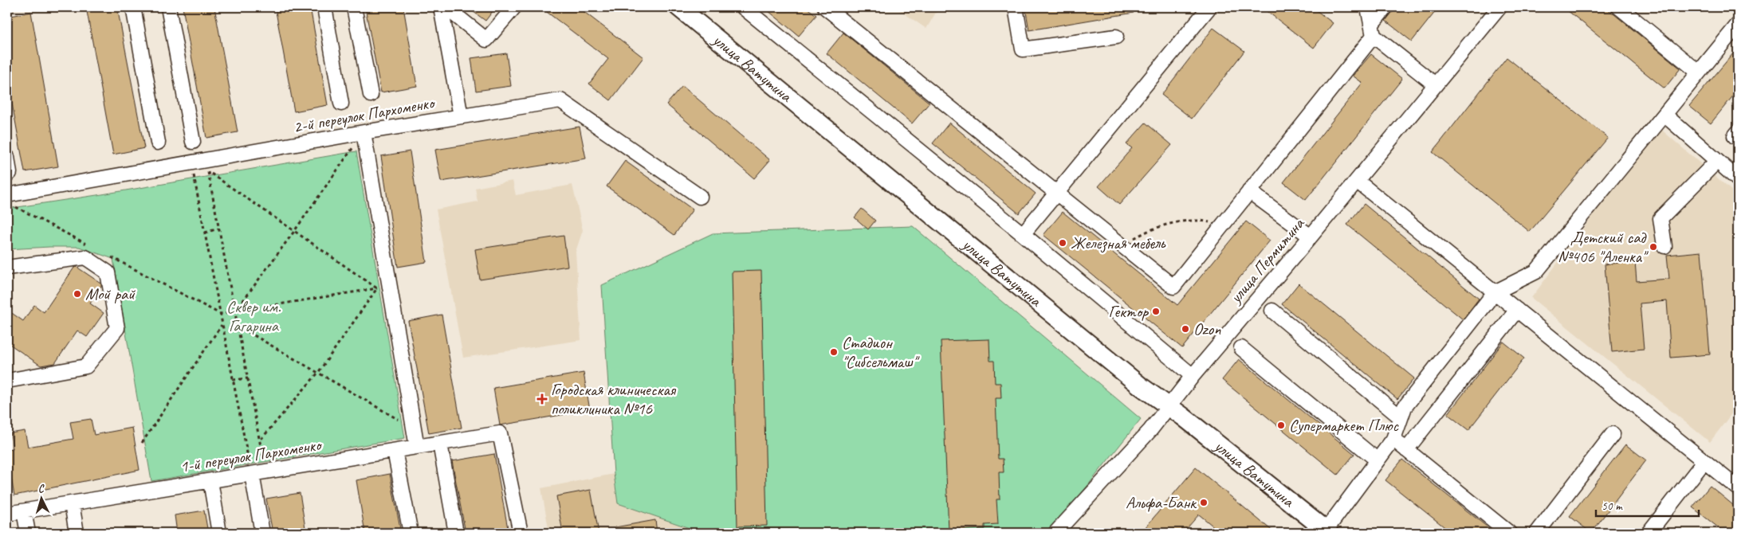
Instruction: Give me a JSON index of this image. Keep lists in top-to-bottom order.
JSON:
{
  "streets": {
    "main road": ["улица Ватутина"],
    "street": ["2-й переулок Пархоменко", "улица Пермитина", "1-й переулок Пархоменко"]
  },
  "crossings": [
    ["улица Ватутина", "улица Пермитина"]
  ],
  "parks": ["Сквер им. Гагарина"],
  "places": {
    "other": [
      "Железная мебель",
      "Детский сад №406 \"Аленка\"",
      "Мой рай",
      "Гектор",
      "Ozon",
      "Стадион \"Сибсельмаш\"",
      "Супермаркет Плюс",
      "Альфа-Банк"
    ],
    "health": ["Городская клиническая поликлиника №16"]
  },
  "scale_bar": "50 m",
  "north": "top"
}
